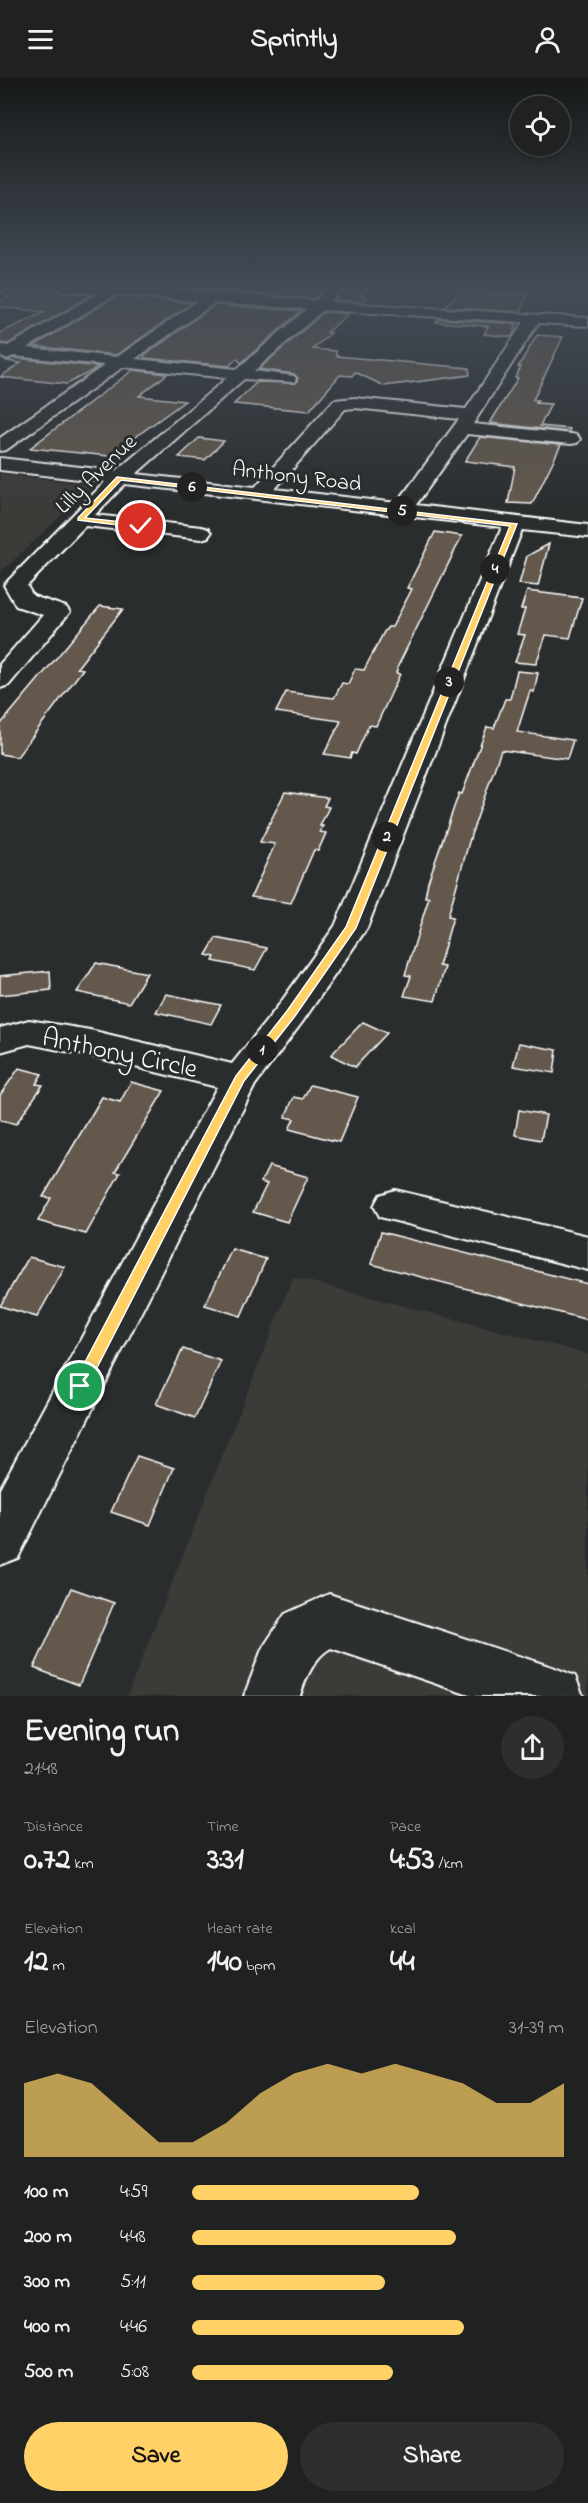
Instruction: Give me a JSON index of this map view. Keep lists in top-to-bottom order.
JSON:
{
  "streets": {
    "street": ["Lilly Avenue", "Anthony Road", "Anthony Circle"]
  },
  "crossings": [
    ["Lilly Avenue", "Anthony Road"]
  ],
  "page": {
    "header": "Sprintly",
    "pins": [
      "6",
      "5",
      "4",
      "3",
      "2",
      "1"
    ],
    "heading": ["Evening run", "21:48"],
    "stats": [
      ["Distance", "0.72 km"],
      ["Time", "3:31"],
      ["Pace", "4:53 /km"],
      ["Elevation", "12 m"],
      ["Heart rate", "140 bpm"],
      ["kcal", "44"]
    ],
    "chart": ["Elevation", "31–39 m"],
    "list": [
      {
        "name": "100 m",
        "note": "4:59"
      },
      {
        "name": "200 m",
        "note": "4:48"
      },
      {
        "name": "300 m",
        "note": "5:11"
      },
      {
        "name": "400 m",
        "note": "4:46"
      },
      {
        "name": "500 m",
        "note": "5:08"
      }
    ],
    "buttons": ["Save", "Share"]
  }
}
